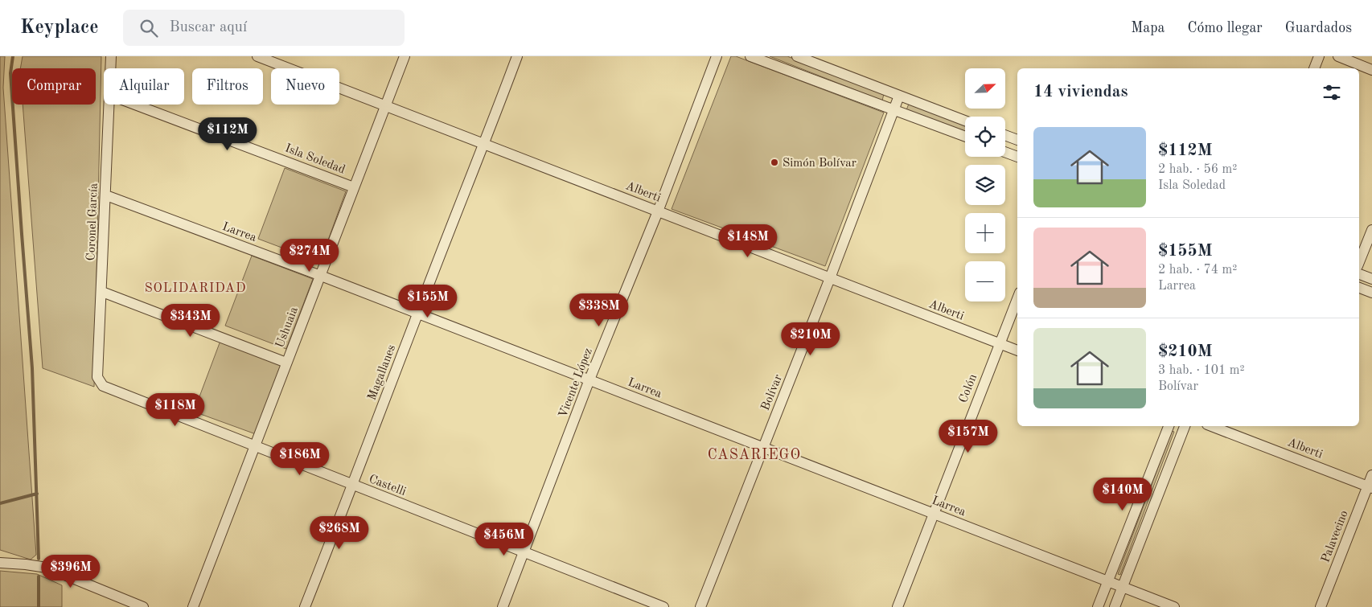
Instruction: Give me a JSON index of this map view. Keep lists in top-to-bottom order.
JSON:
{
  "streets": {
    "street": [
      "Isla Soledad",
      "Alberti",
      "Coronel García",
      "Larrea",
      "Ushuaia",
      "Magallanes",
      "Vicente López",
      "Colón",
      "Bolívar",
      "Castelli",
      "Palavecino"
    ]
  },
  "crossings": [
    ["Isla Soledad", "Ushuaia"],
    ["Alberti", "Ushuaia"],
    ["Alberti", "Magallanes"],
    ["Alberti", "Vicente López"],
    ["Alberti", "Colón"],
    ["Alberti", "Bolívar"],
    ["Alberti", "Palavecino"],
    ["Coronel García", "Larrea"],
    ["Coronel García", "Castelli"],
    ["Larrea", "Ushuaia"],
    ["Larrea", "Magallanes"],
    ["Larrea", "Vicente López"],
    ["Larrea", "Colón"],
    ["Larrea", "Bolívar"],
    ["Ushuaia", "Castelli"],
    ["Magallanes", "Castelli"],
    ["Vicente López", "Castelli"]
  ],
  "districts": ["SOLIDARIDAD", "CASARIEGO"],
  "places": ["Simón Bolívar"],
  "north": "top right",
  "page": {
    "header": "Keyplace",
    "search": "Buscar aquí",
    "nav": ["Mapa", "Cómo llegar", "Guardados"],
    "map_buttons": ["+", "−"],
    "chip": [
      "Comprar",
      "Alquilar",
      "Filtros",
      "Nuevo"
    ],
    "heading": "14 viviendas",
    "list": [
      {
        "name": "$112M",
        "note": "2 hab. · 56 m² · Isla Soledad"
      },
      {
        "name": "$155M",
        "note": "2 hab. · 74 m² · Larrea"
      },
      {
        "name": "$210M",
        "note": "3 hab. · 101 m² · Bolívar"
      }
    ],
    "price": [
      "$112M",
      "$148M",
      "$274M",
      "$155M",
      "$338M",
      "$343M",
      "$210M",
      "$118M",
      "$157M",
      "$186M",
      "$140M",
      "$268M",
      "$456M",
      "$396M"
    ]
  }
}
